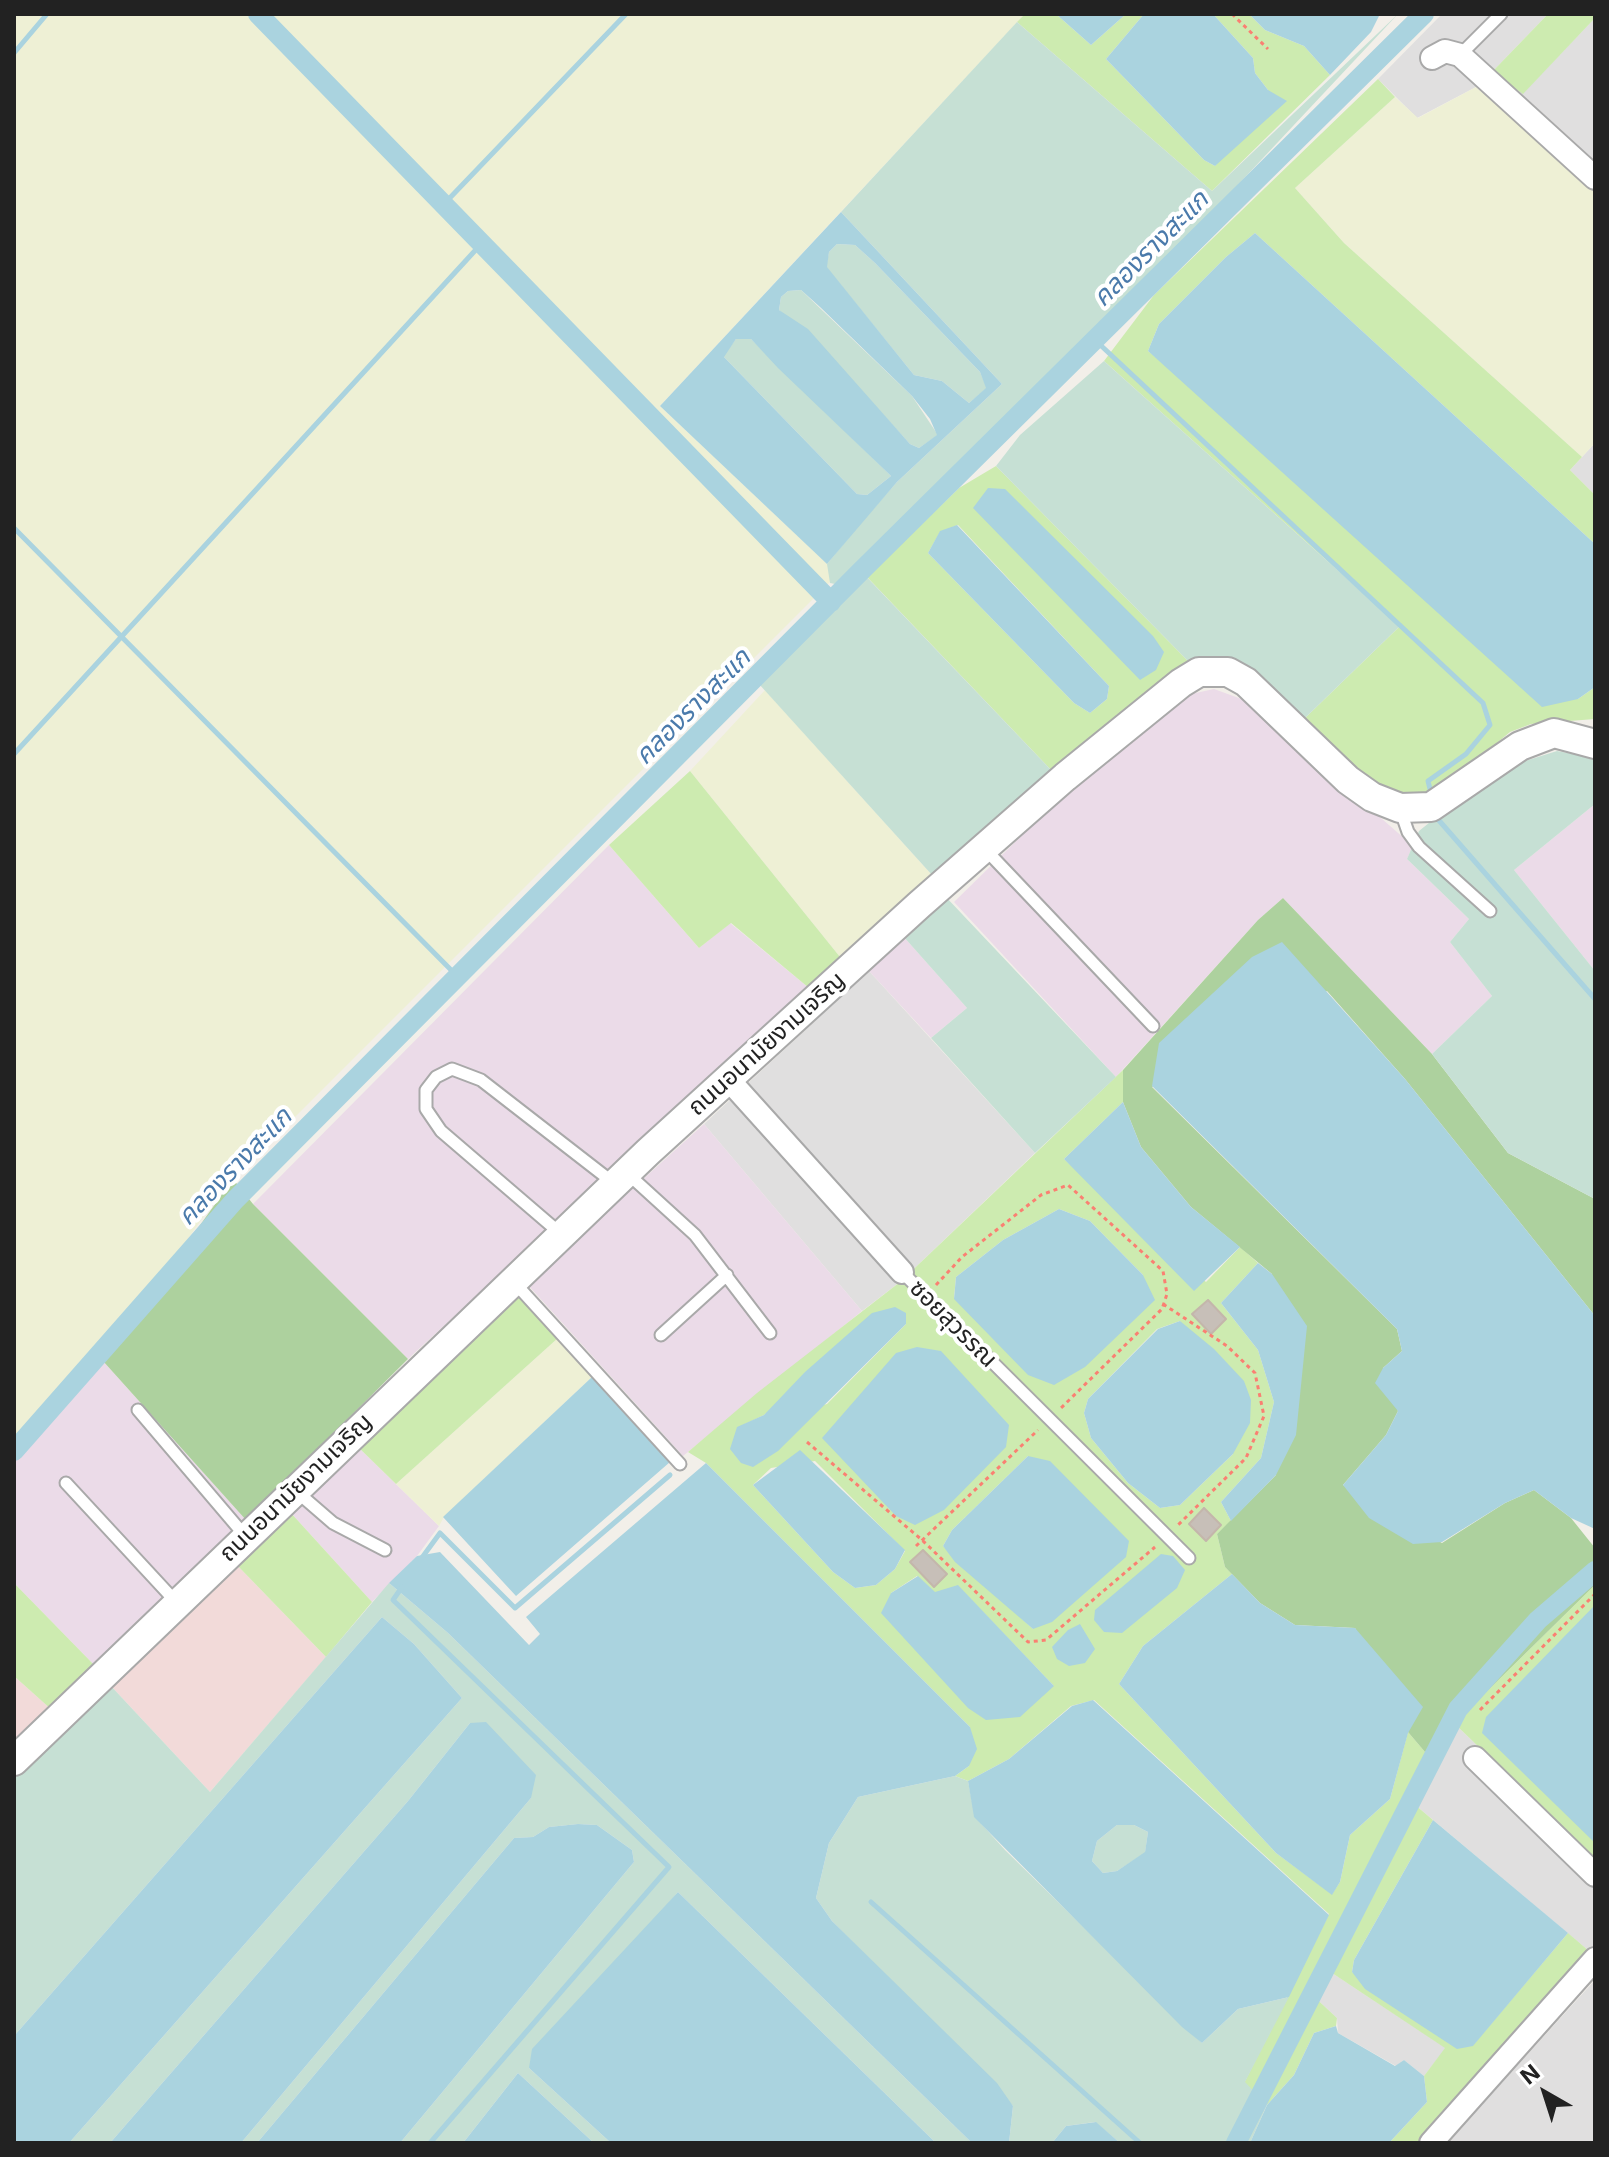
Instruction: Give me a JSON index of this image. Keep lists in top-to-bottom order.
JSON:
{
  "streets": {
    "street": ["ถนนอนามัยงามเจริญ", "ซอยสุวรรณ"]
  },
  "crossings": [
    ["ถนนอนามัยงามเจริญ", "ซอยสุวรรณ"]
  ],
  "water": ["คลองรางสะแก"],
  "north": "top left"
}
